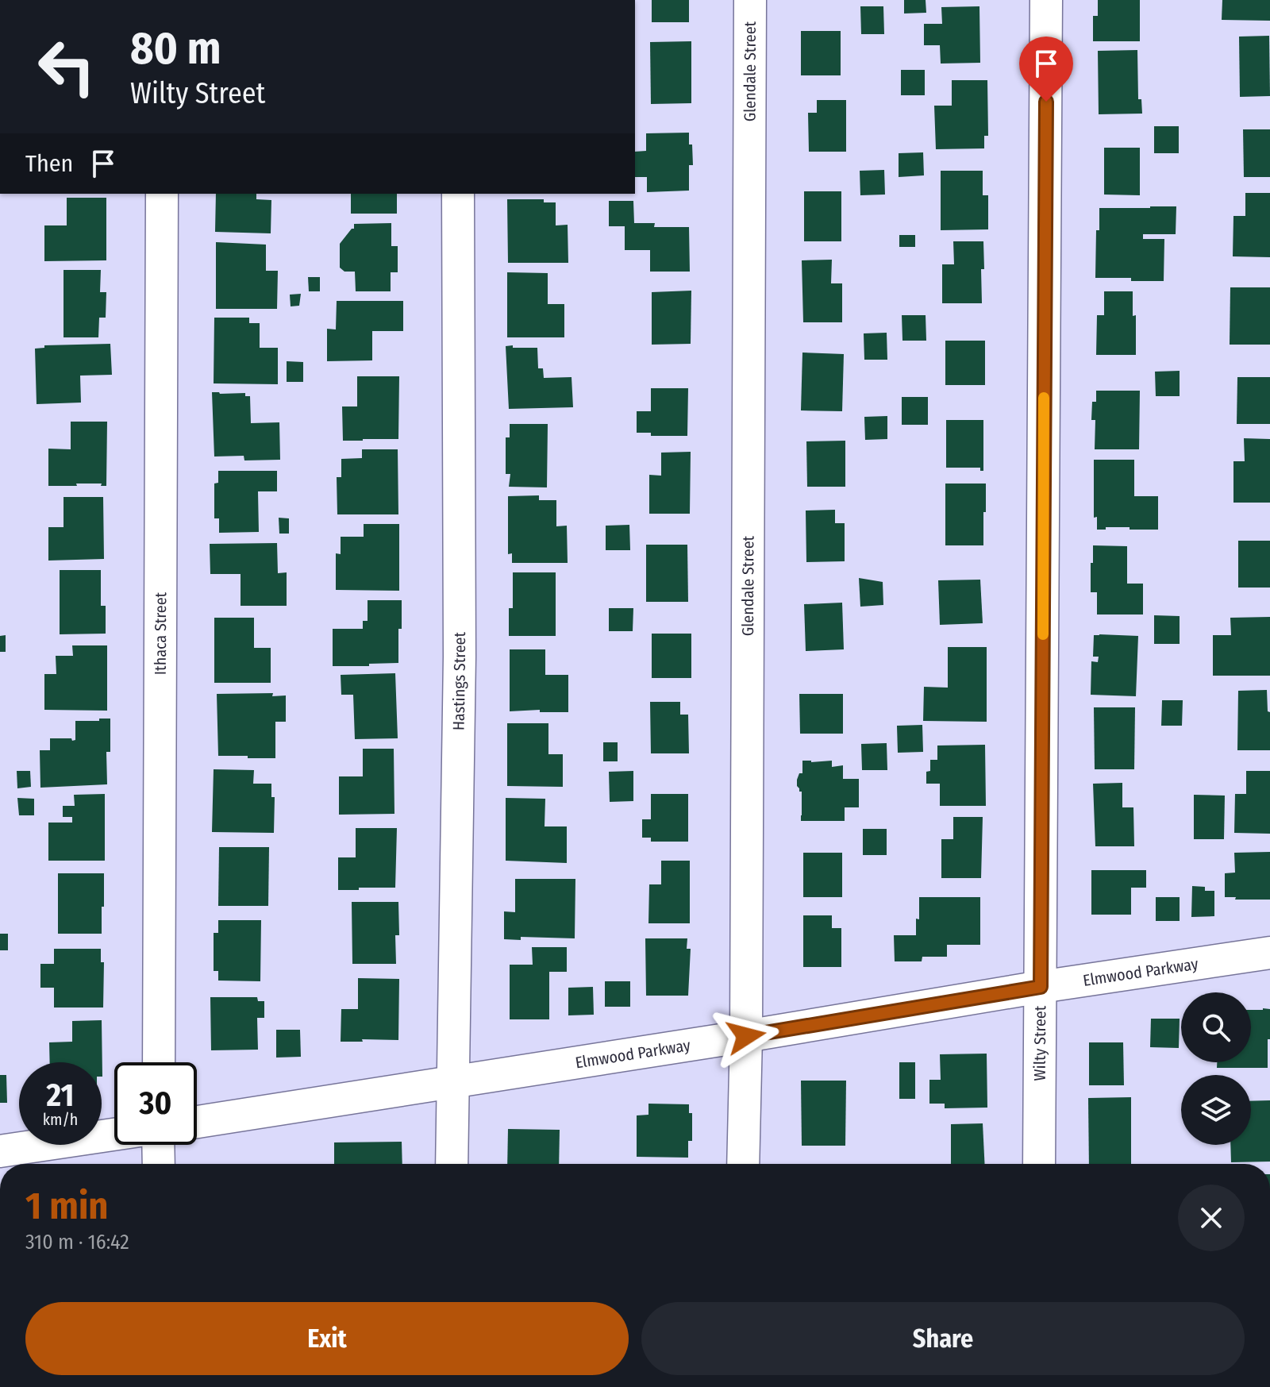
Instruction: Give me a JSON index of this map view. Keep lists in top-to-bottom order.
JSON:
{
  "streets": {
    "street": [
      "Glendale Street",
      "Ithaca Street",
      "Hastings Street",
      "Elmwood Parkway",
      "Wilty Street"
    ]
  },
  "crossings": [
    ["Glendale Street", "Elmwood Parkway"],
    ["Hastings Street", "Elmwood Parkway"],
    ["Elmwood Parkway", "Wilty Street"]
  ],
  "page": {
    "turn": ["80 m", "Wilty Street"],
    "then": "Then",
    "speed": "21 km/h",
    "limit": "30",
    "heading": ["1 min", "310 m · 16:42"],
    "buttons": ["Exit", "Share"]
  }
}
